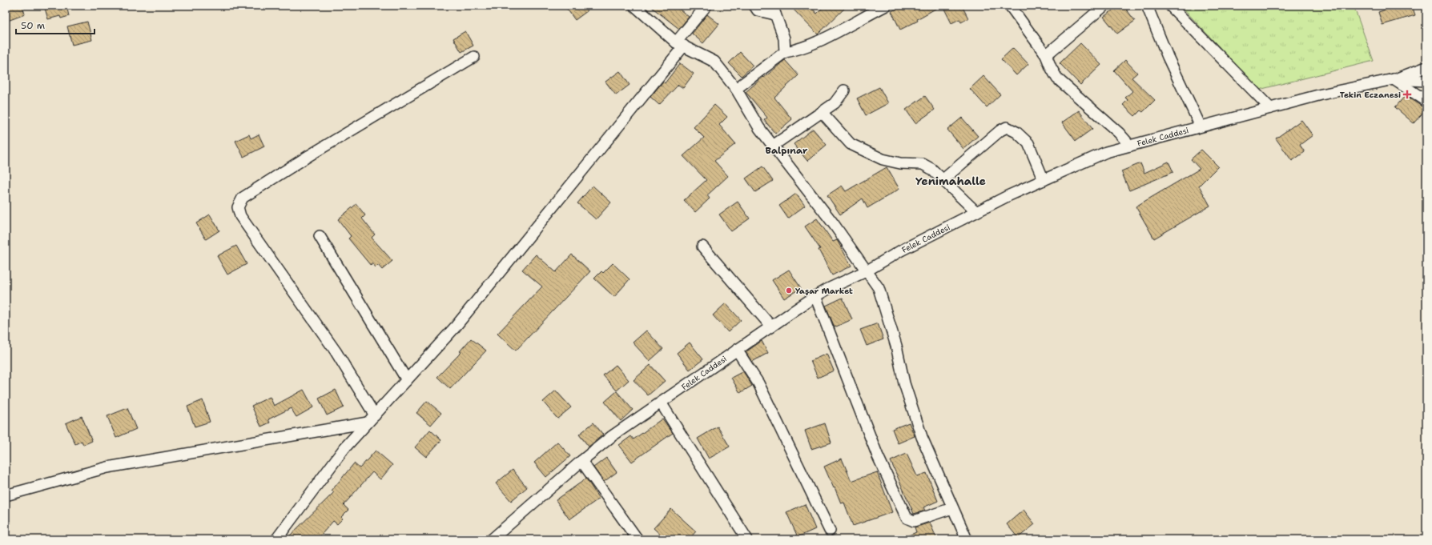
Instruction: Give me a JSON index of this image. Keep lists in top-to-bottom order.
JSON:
{
  "streets": {
    "street": ["Felek Caddesi"]
  },
  "districts": ["Balpınar", "Yenimahalle"],
  "places": {
    "health": ["Tekin Eczanesi"],
    "other": ["Yaşar Market"]
  },
  "scale_bar": "50 m"
}
